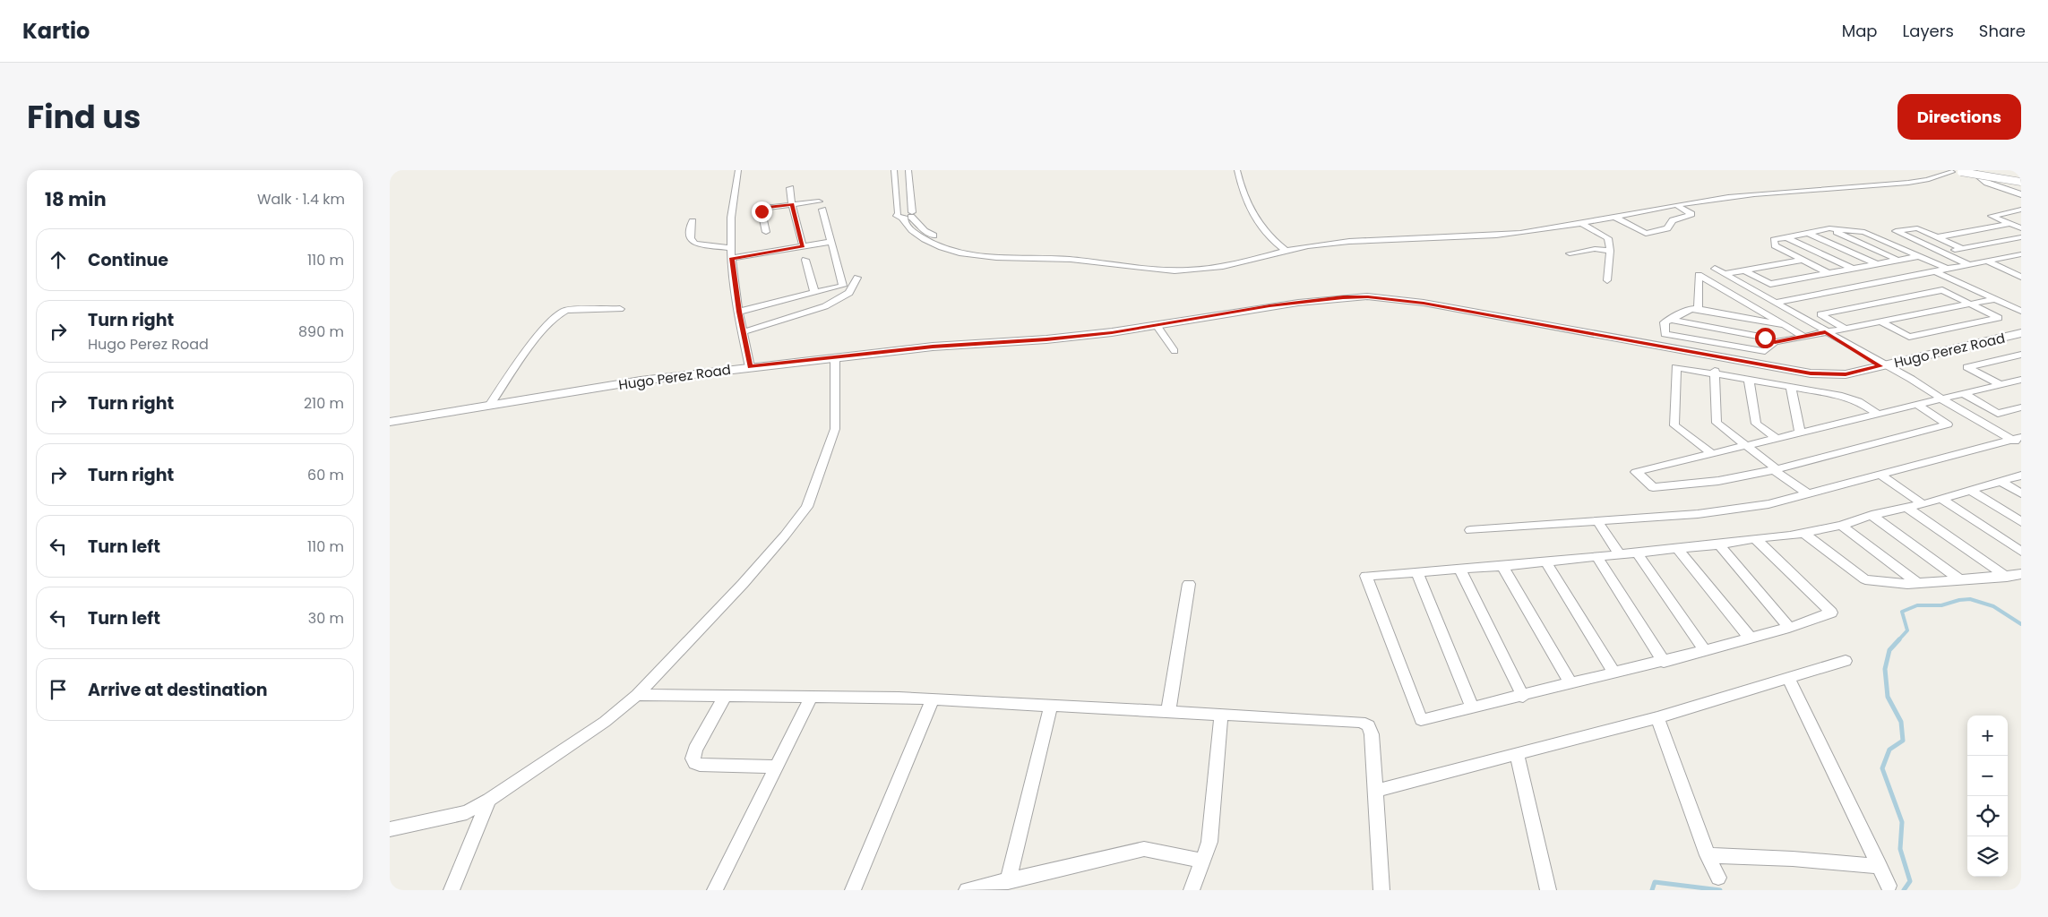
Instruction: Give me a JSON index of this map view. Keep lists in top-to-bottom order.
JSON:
{
  "streets": {
    "street": ["Hugo Perez Road"]
  },
  "page": {
    "header": "Kartio",
    "nav": ["Map", "Layers", "Share"],
    "title": "Find us",
    "buttons": "Directions",
    "heading": ["18 min", "Walk · 1.4 km"],
    "list": [
      ["Continue", "110 m"],
      ["Turn right", "Hugo Perez Road", "890 m"],
      ["Turn right", "210 m"],
      ["Turn right", "60 m"],
      ["Turn left", "110 m"],
      ["Turn left", "30 m"],
      "Arrive at destination"
    ],
    "map_buttons": ["+", "−"]
  }
}
